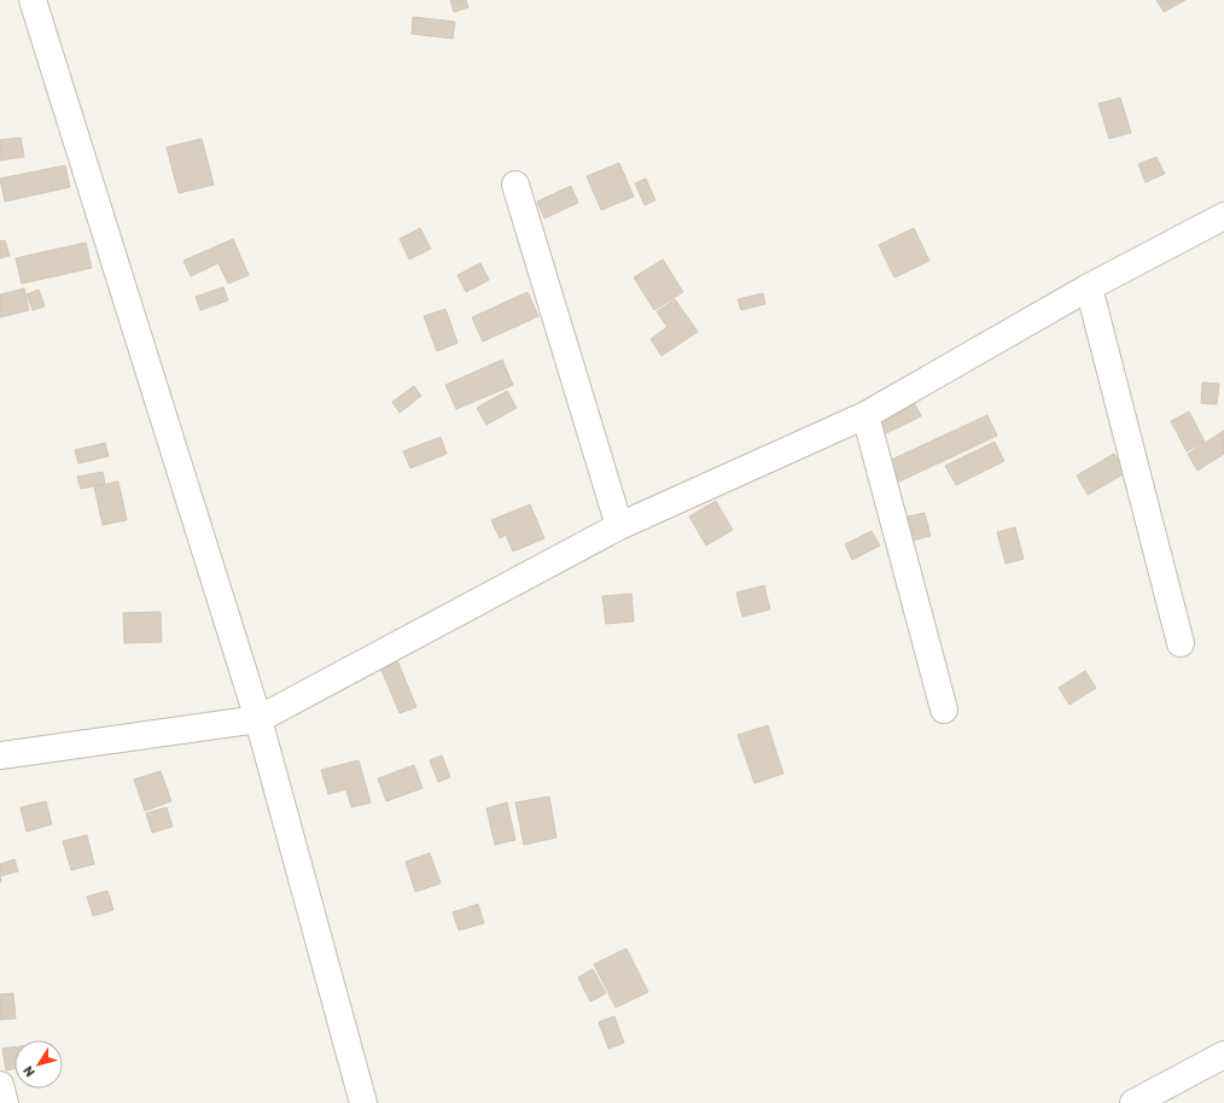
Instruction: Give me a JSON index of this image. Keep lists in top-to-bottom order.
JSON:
{
  "north": "bottom left"
}
